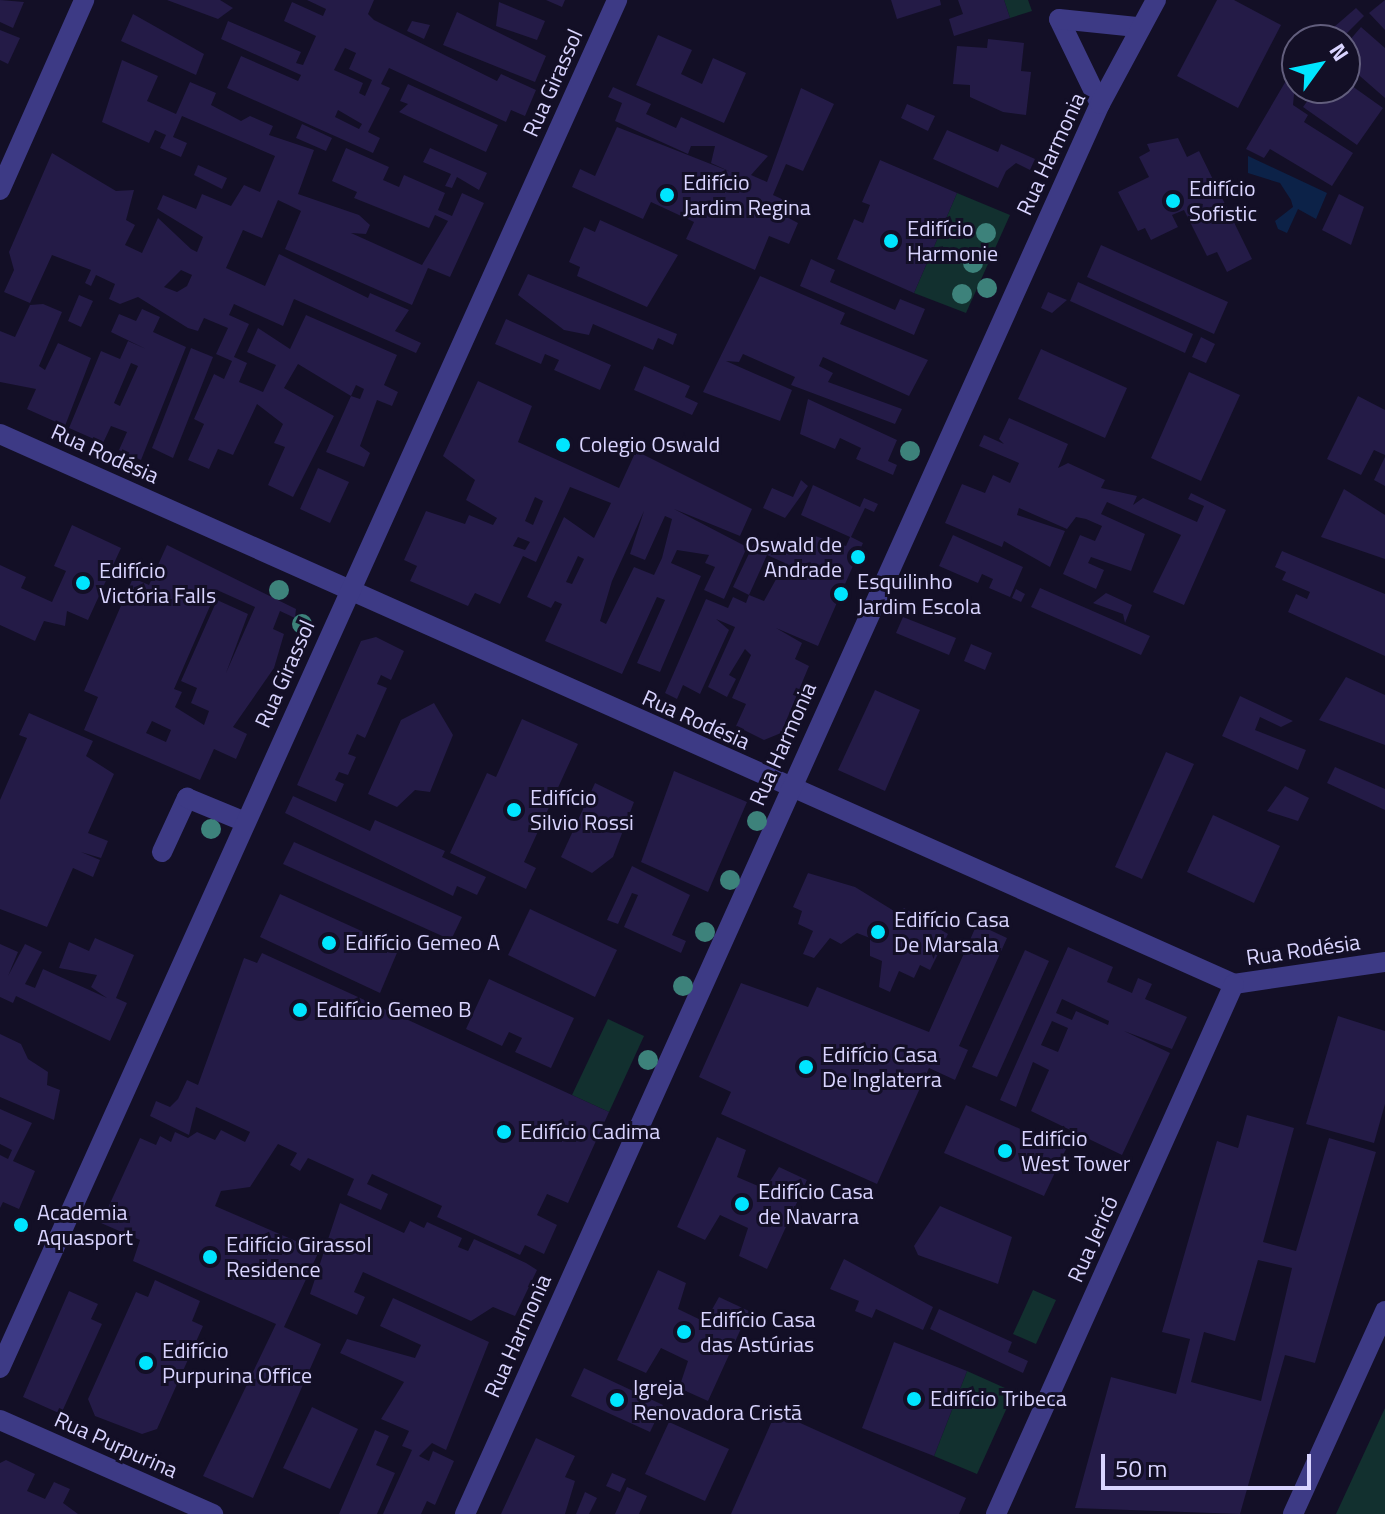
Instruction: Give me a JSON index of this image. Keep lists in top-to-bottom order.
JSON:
{
  "streets": {
    "street": [
      "Rua Girassol",
      "Rua Harmonia",
      "Rua Rodésia",
      "Rua Jericó",
      "Rua Purpurina"
    ]
  },
  "crossings": [
    ["Rua Girassol", "Rua Rodésia"],
    ["Rua Harmonia", "Rua Rodésia"],
    ["Rua Rodésia", "Rua Jericó"]
  ],
  "places": [
    "Edifício Jardim Regina",
    "Edifício Sofistic",
    "Edifício Harmonie",
    "Colegio Oswald",
    "Oswald de Andrade",
    "Edifício Victória Falls",
    "Esquilinho Jardim Escola",
    "Edifício Silvio Rossi",
    "Edifício Casa De Marsala",
    "Edifício Gemeo A",
    "Edifício Gemeo B",
    "Edifício Casa De Inglaterra",
    "Edifício Cadima",
    "Edifício West Tower",
    "Edifício Casa de Navarra",
    "Academia Aquasport",
    "Edifício Girassol Residence",
    "Edifício Casa das Astúrias",
    "Edifício Purpurina Office",
    "Edifício Tribeca",
    "Igreja Renovadora Cristã"
  ],
  "scale_bar": "50 m",
  "north": "top right"
}
